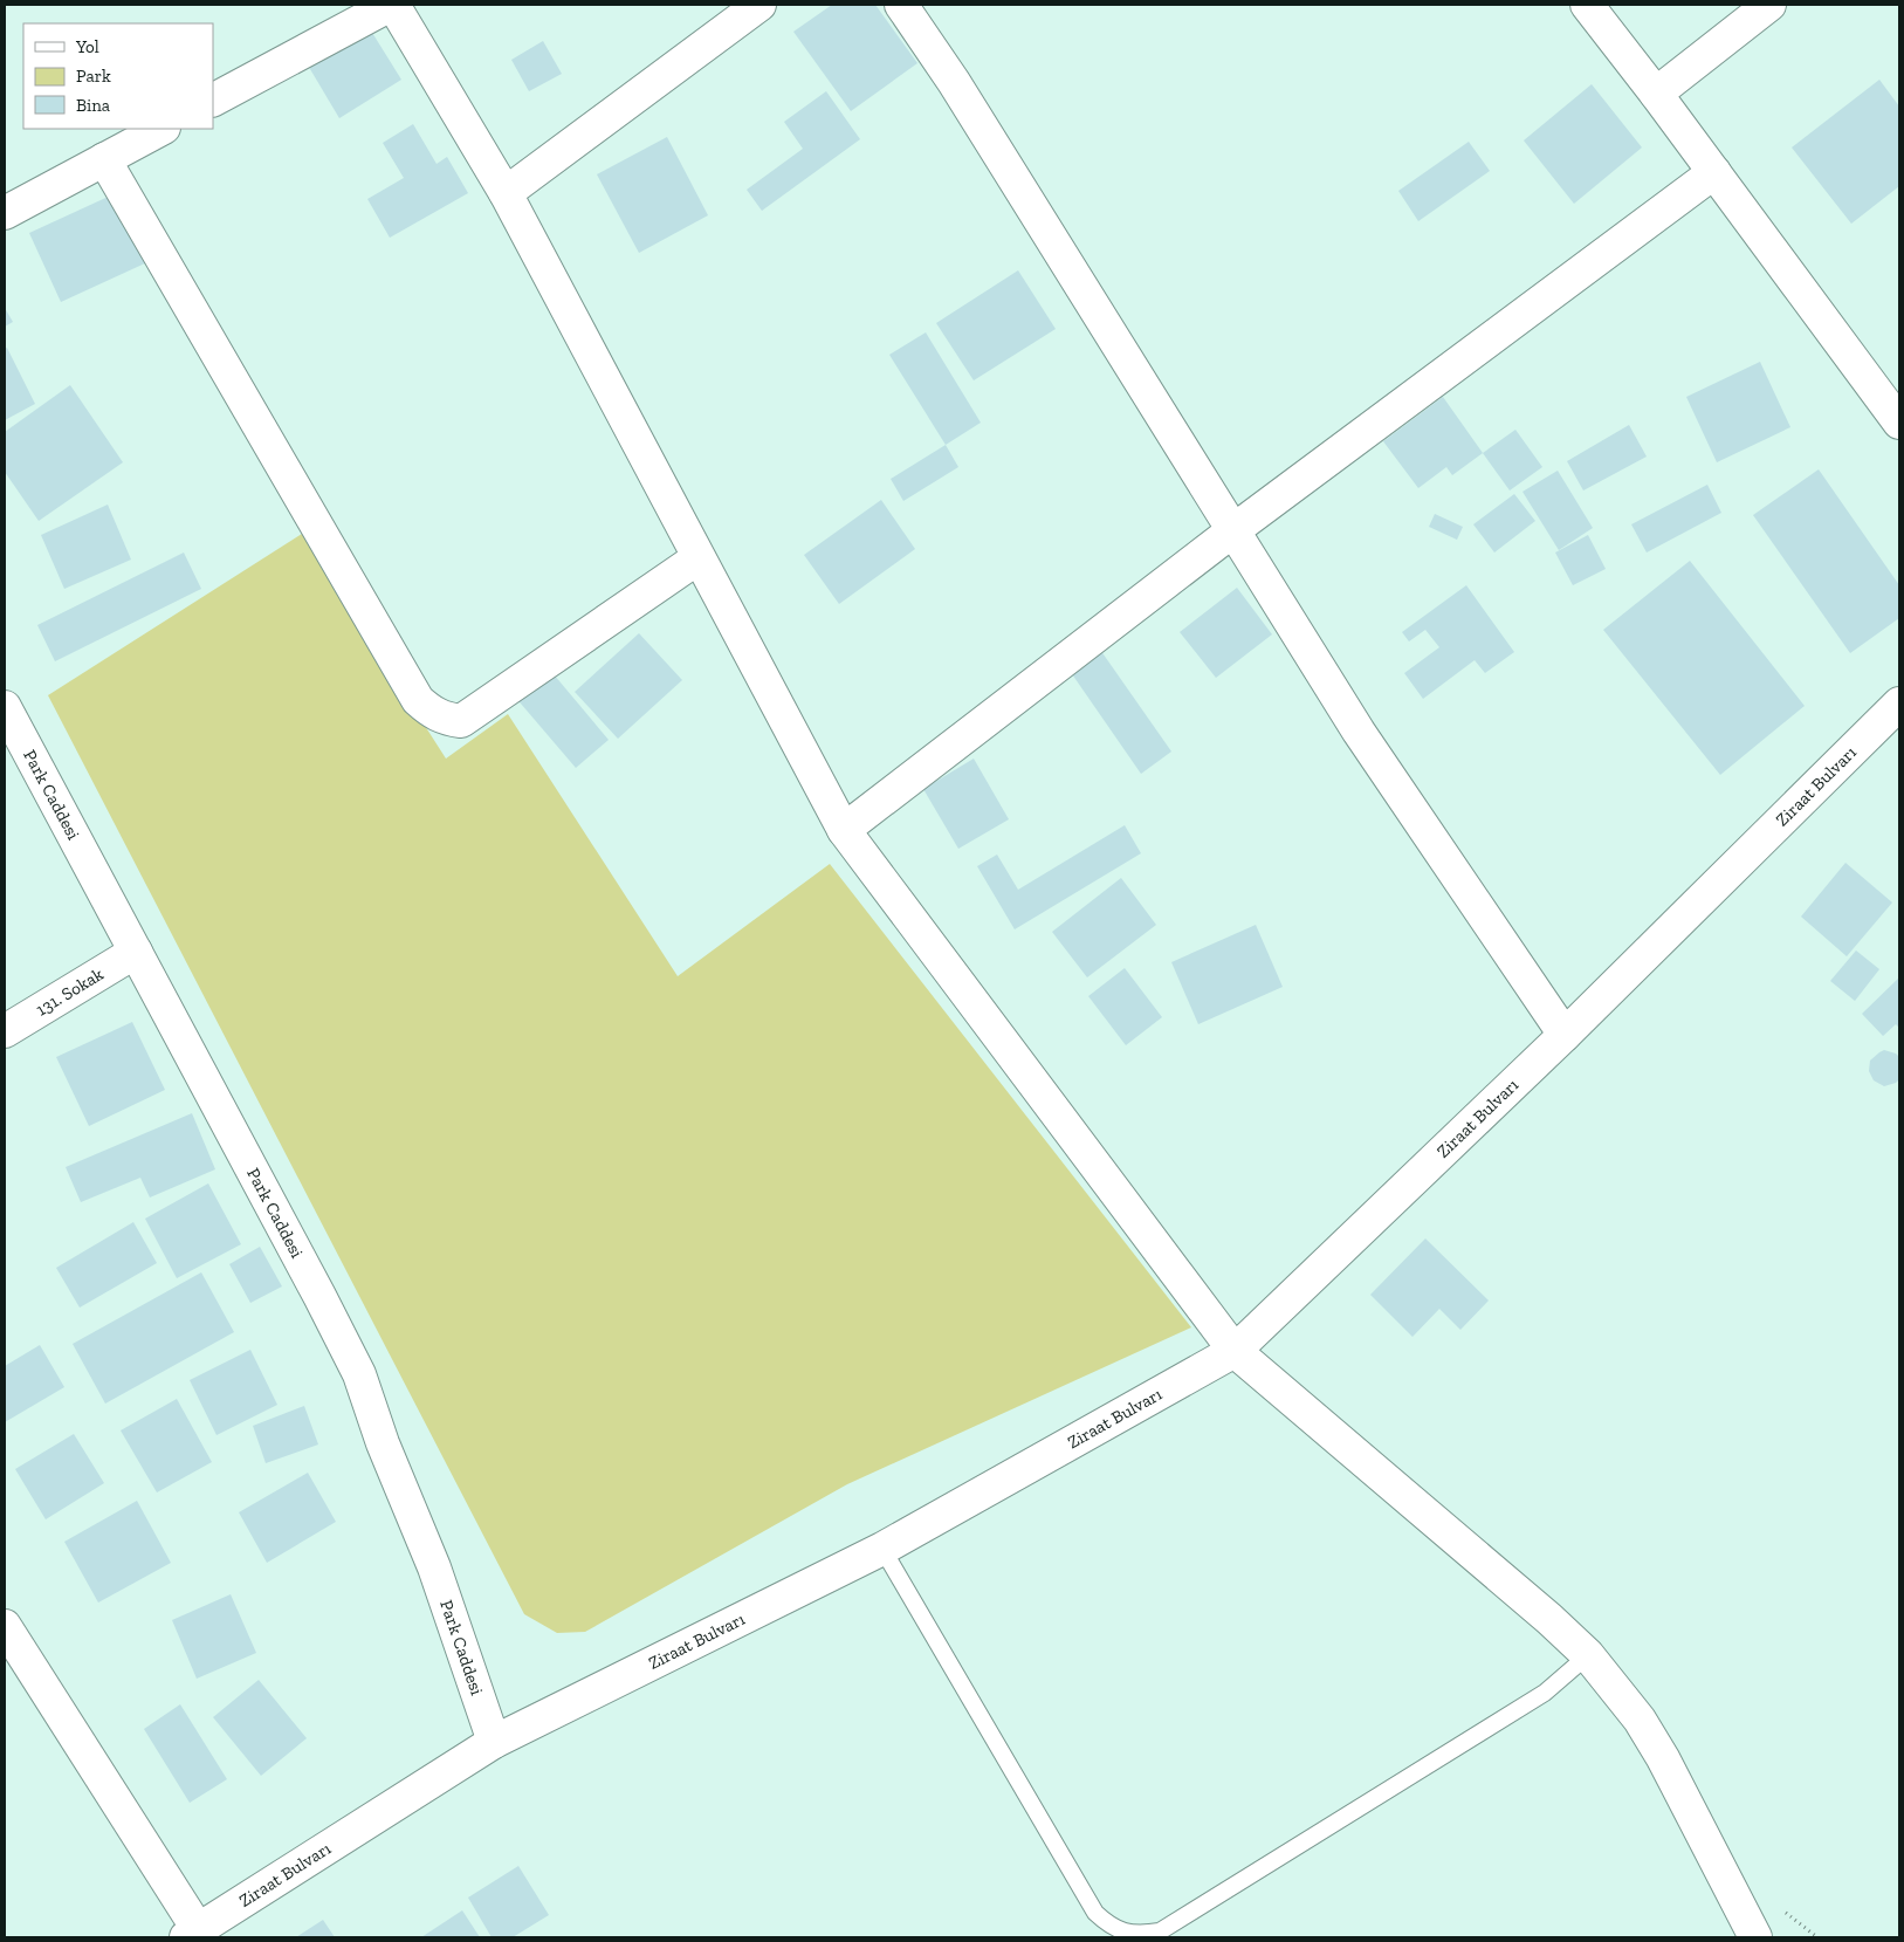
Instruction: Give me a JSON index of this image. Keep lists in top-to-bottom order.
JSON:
{
  "streets": {
    "street": ["Ziraat Bulvarı", "Park Caddesi", "131. Sokak"]
  },
  "crossings": [
    ["Ziraat Bulvarı", "Park Caddesi"],
    ["Park Caddesi", "131. Sokak"]
  ],
  "legend": ["Yol", "Park", "Bina"]
}
